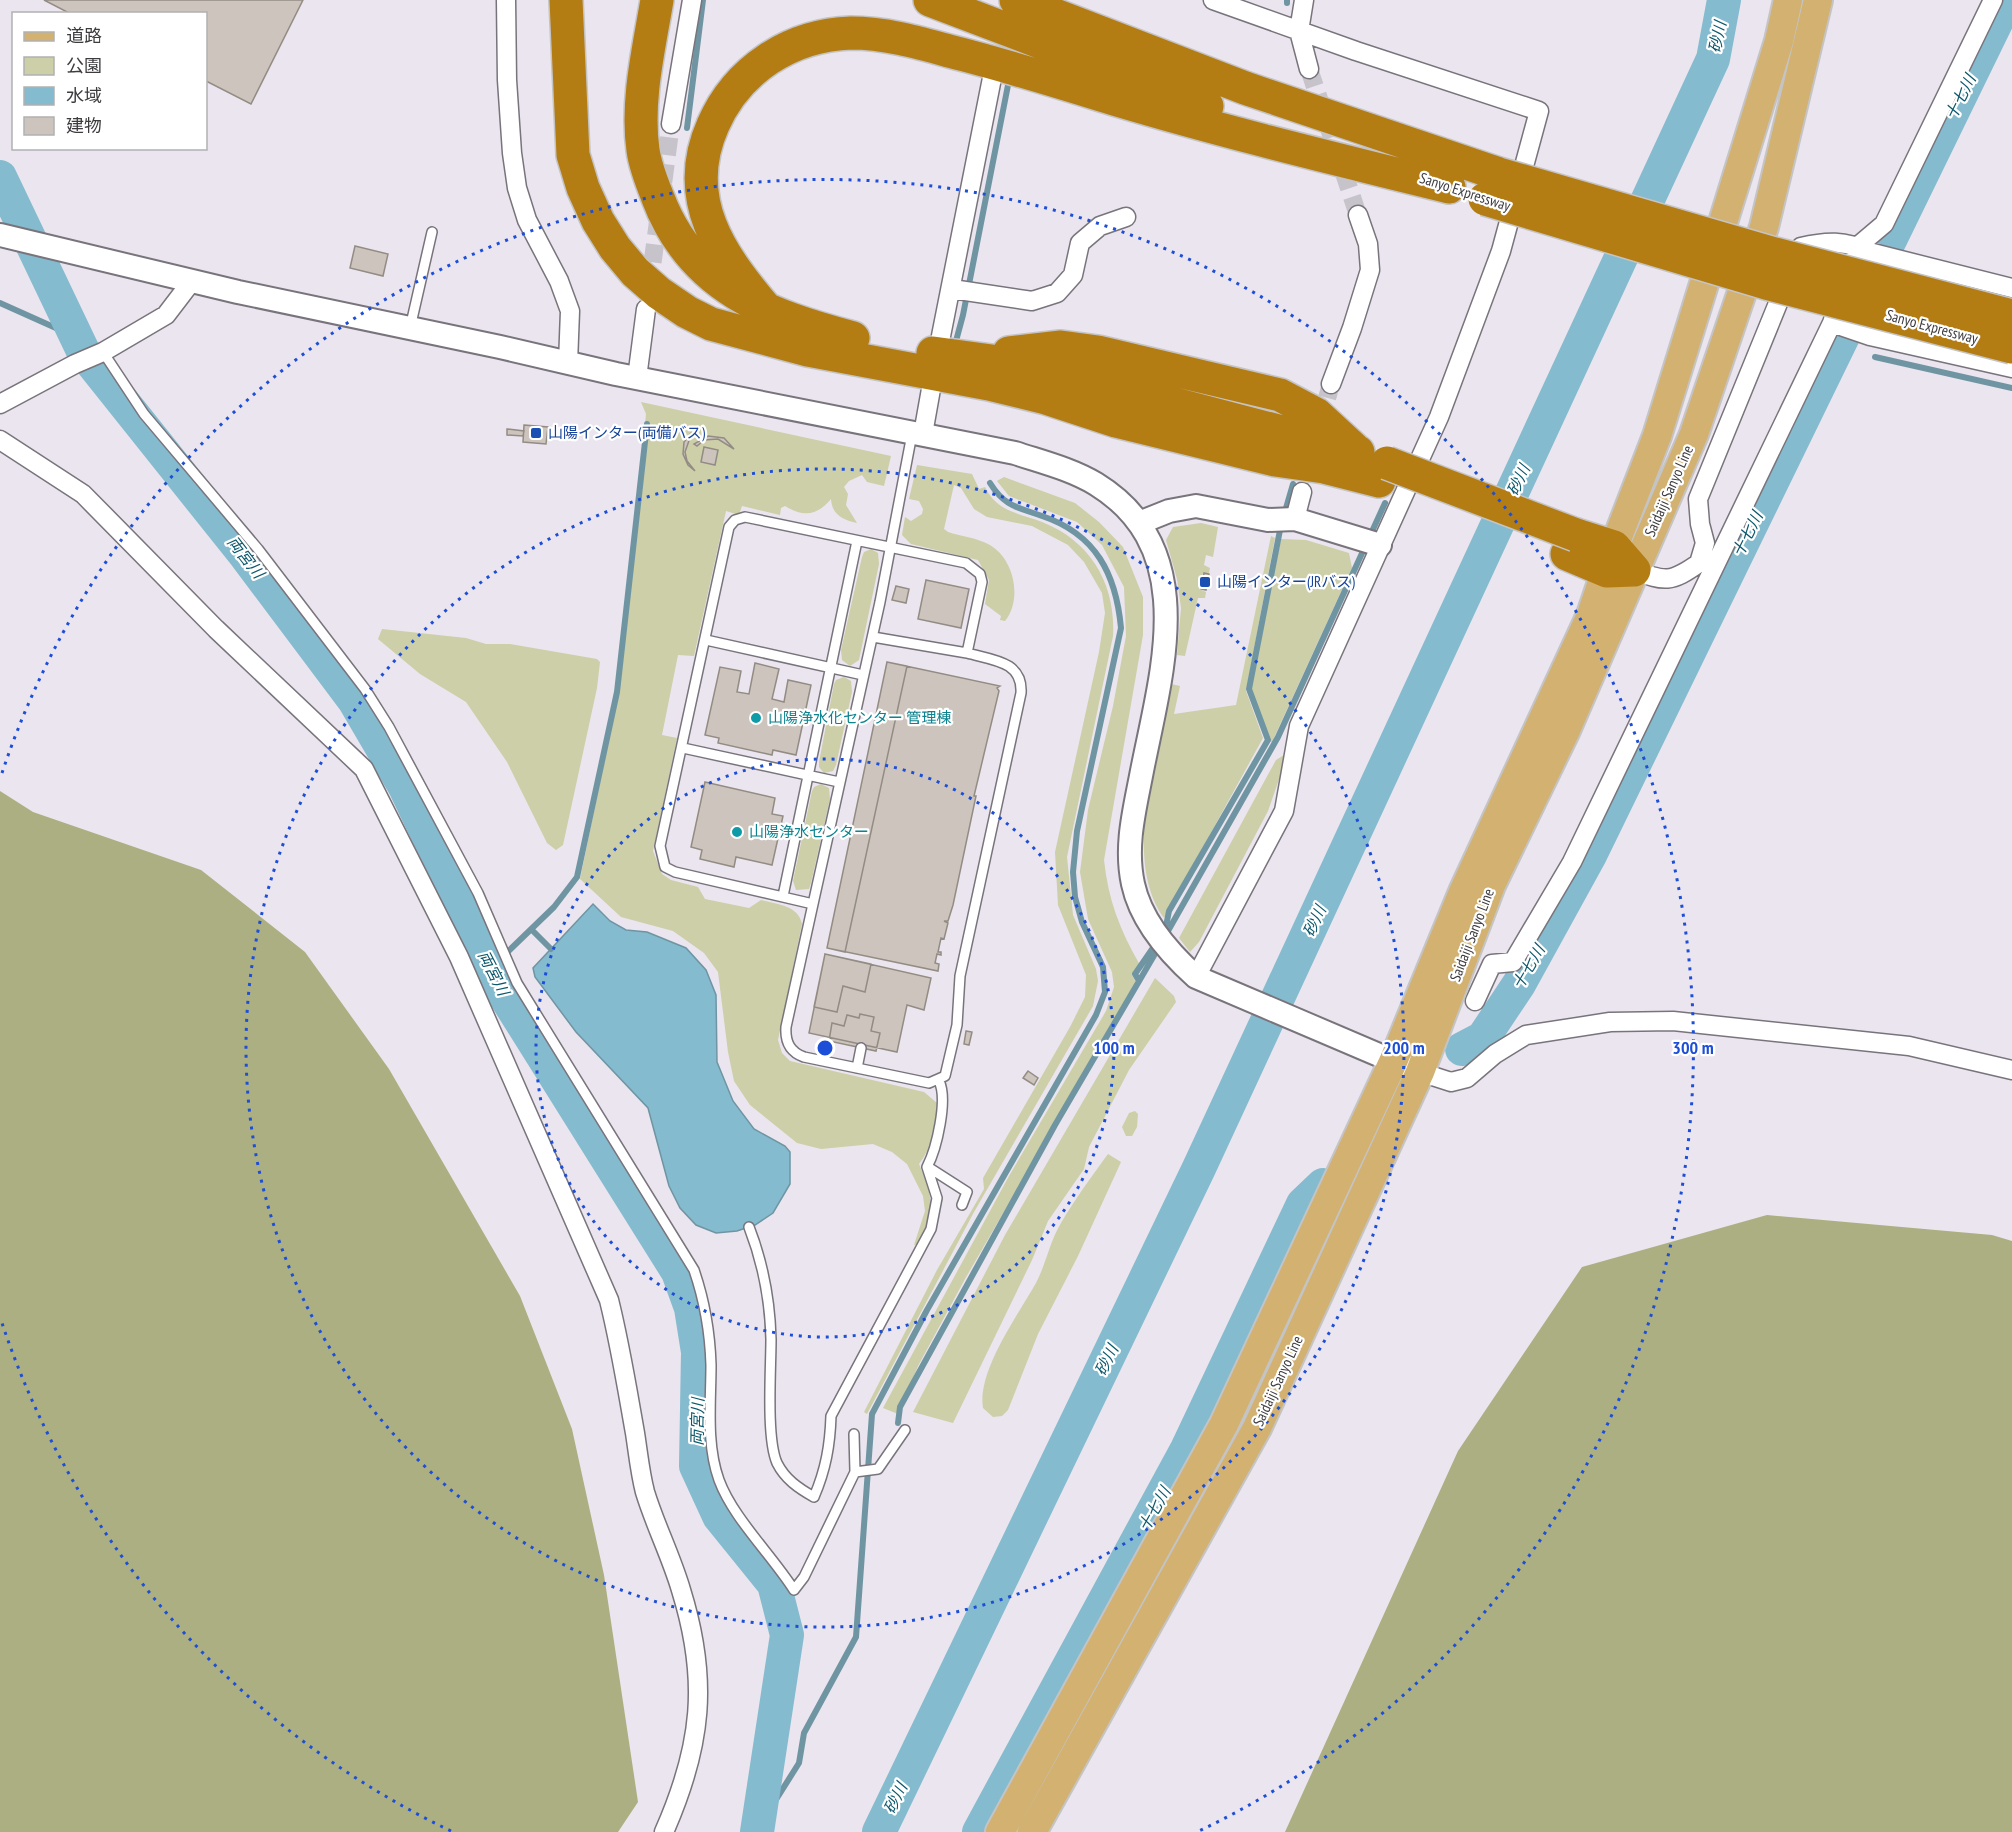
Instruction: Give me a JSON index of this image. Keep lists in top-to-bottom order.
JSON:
{
  "streets": {
    "highway": ["Sanyo Expressway"],
    "main road": ["Saidaiji Sanyo Line"]
  },
  "water": ["砂川", "十七川", "両宮川"],
  "places": {
    "transit": ["山陽インター(両備バス)", "山陽インター(JRバス)"],
    "other": ["山陽浄水化センター 管理棟", "山陽浄水センター"]
  },
  "legend": [
    "道路",
    "公園",
    "水域",
    "建物"
  ],
  "rings": ["100 m", "200 m", "300 m"]
}
